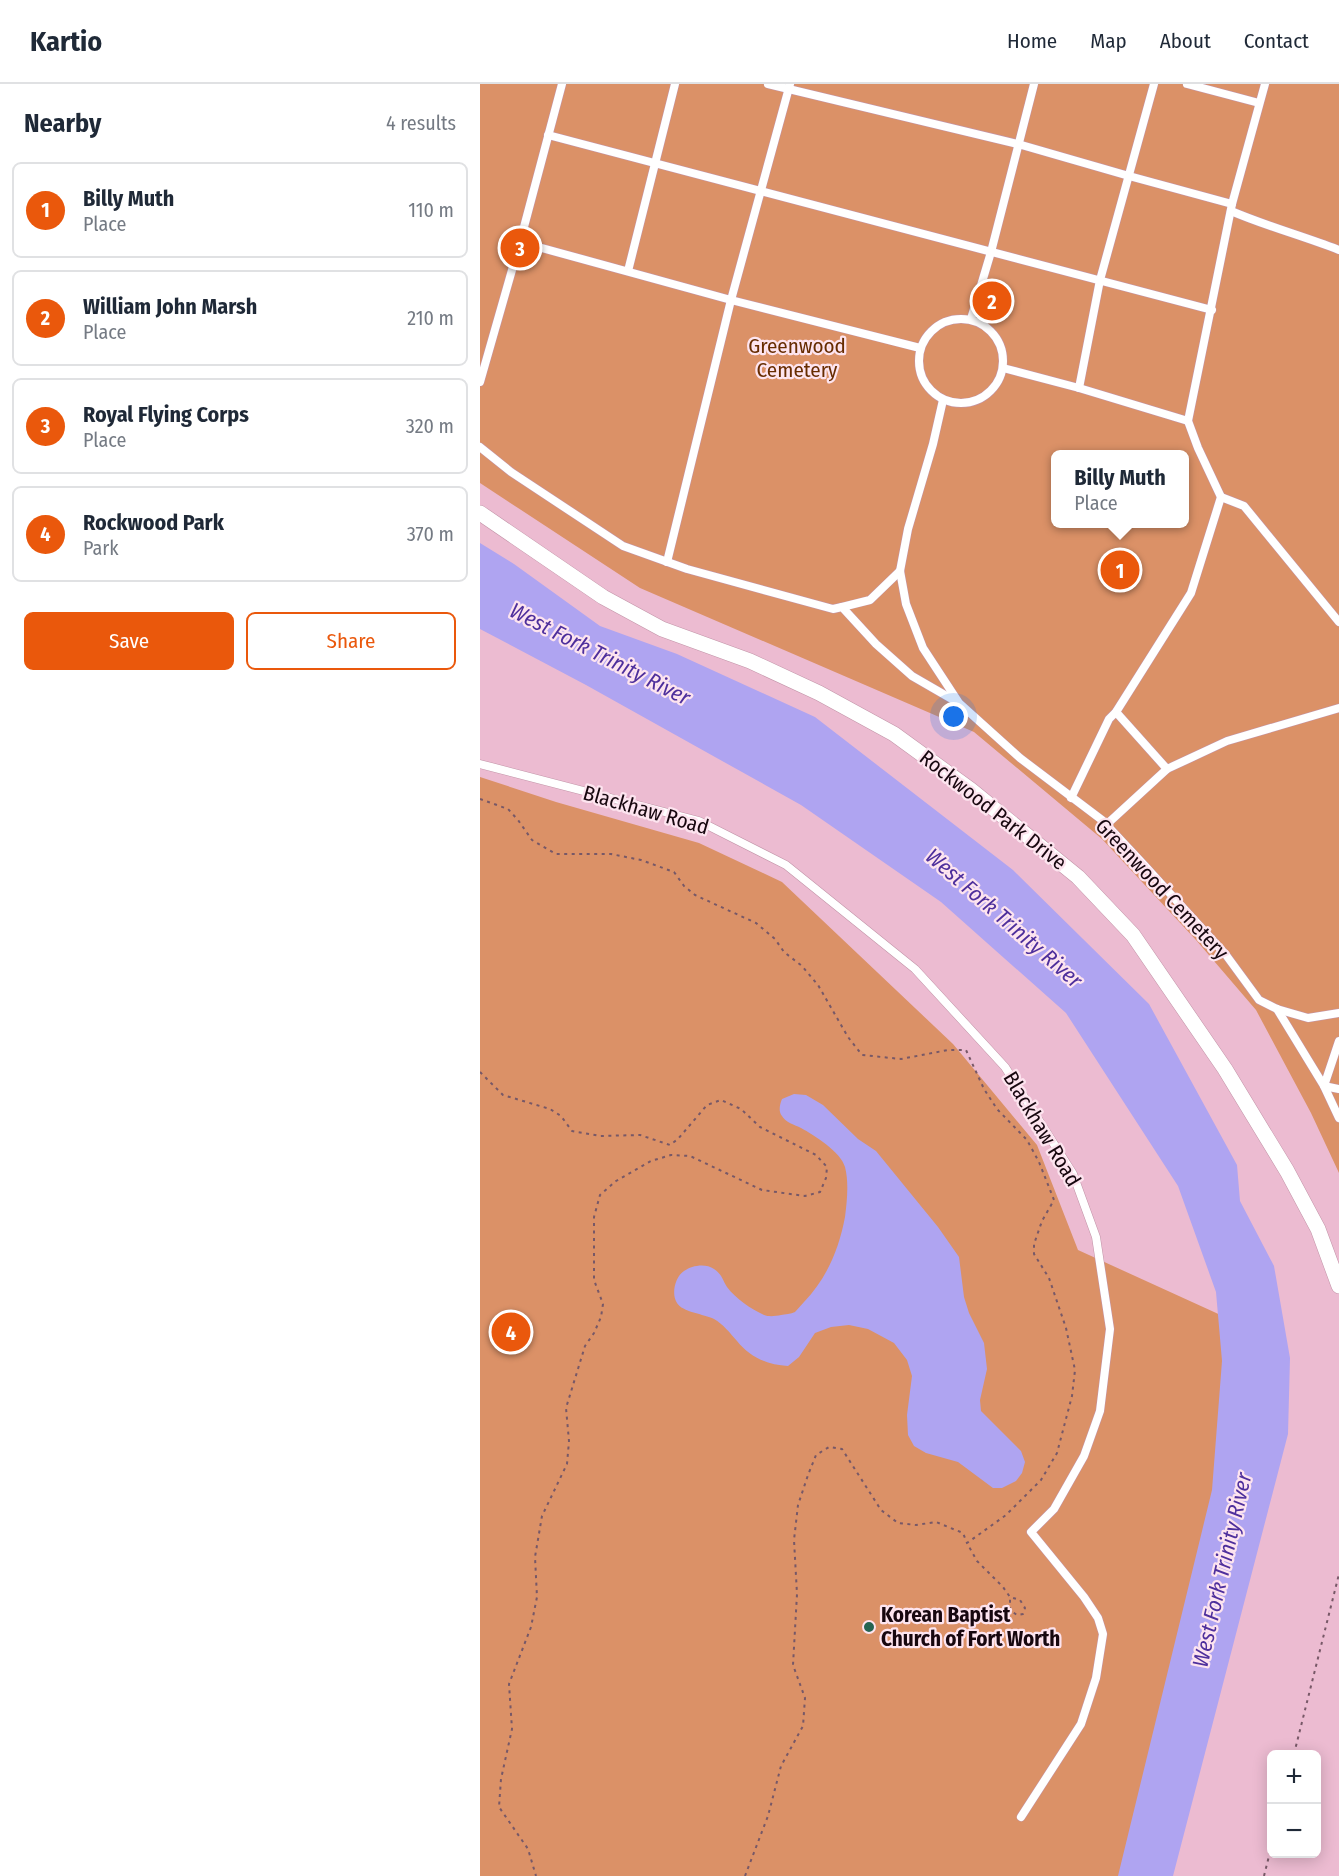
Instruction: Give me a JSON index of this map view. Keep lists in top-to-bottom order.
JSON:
{
  "streets": {
    "street": ["Rockwood Park Drive"],
    "lane": ["Blackhaw Road", "Greenwood Cemetery"]
  },
  "water": ["West Fork Trinity River"],
  "parks": ["Greenwood Cemetery"],
  "places": ["Korean Baptist Church of Fort Worth"],
  "page": {
    "header": "Kartio",
    "nav": [
      "Home",
      "Map",
      "About",
      "Contact"
    ],
    "heading": ["Nearby", "4 results"],
    "list": [
      {
        "mark": "1",
        "name": "Billy Muth",
        "note": "Place",
        "value": "110 m"
      },
      {
        "mark": "2",
        "name": "William John Marsh",
        "note": "Place",
        "value": "210 m"
      },
      {
        "mark": "3",
        "name": "Royal Flying Corps",
        "note": "Place",
        "value": "320 m"
      },
      {
        "mark": "4",
        "name": "Rockwood Park",
        "note": "Park",
        "value": "370 m"
      }
    ],
    "pins": [
      "3",
      "2",
      "1",
      "4"
    ],
    "popup": ["Billy Muth", "Place"],
    "buttons": ["Save", "Share"],
    "map_buttons": ["+", "−"]
  }
}
